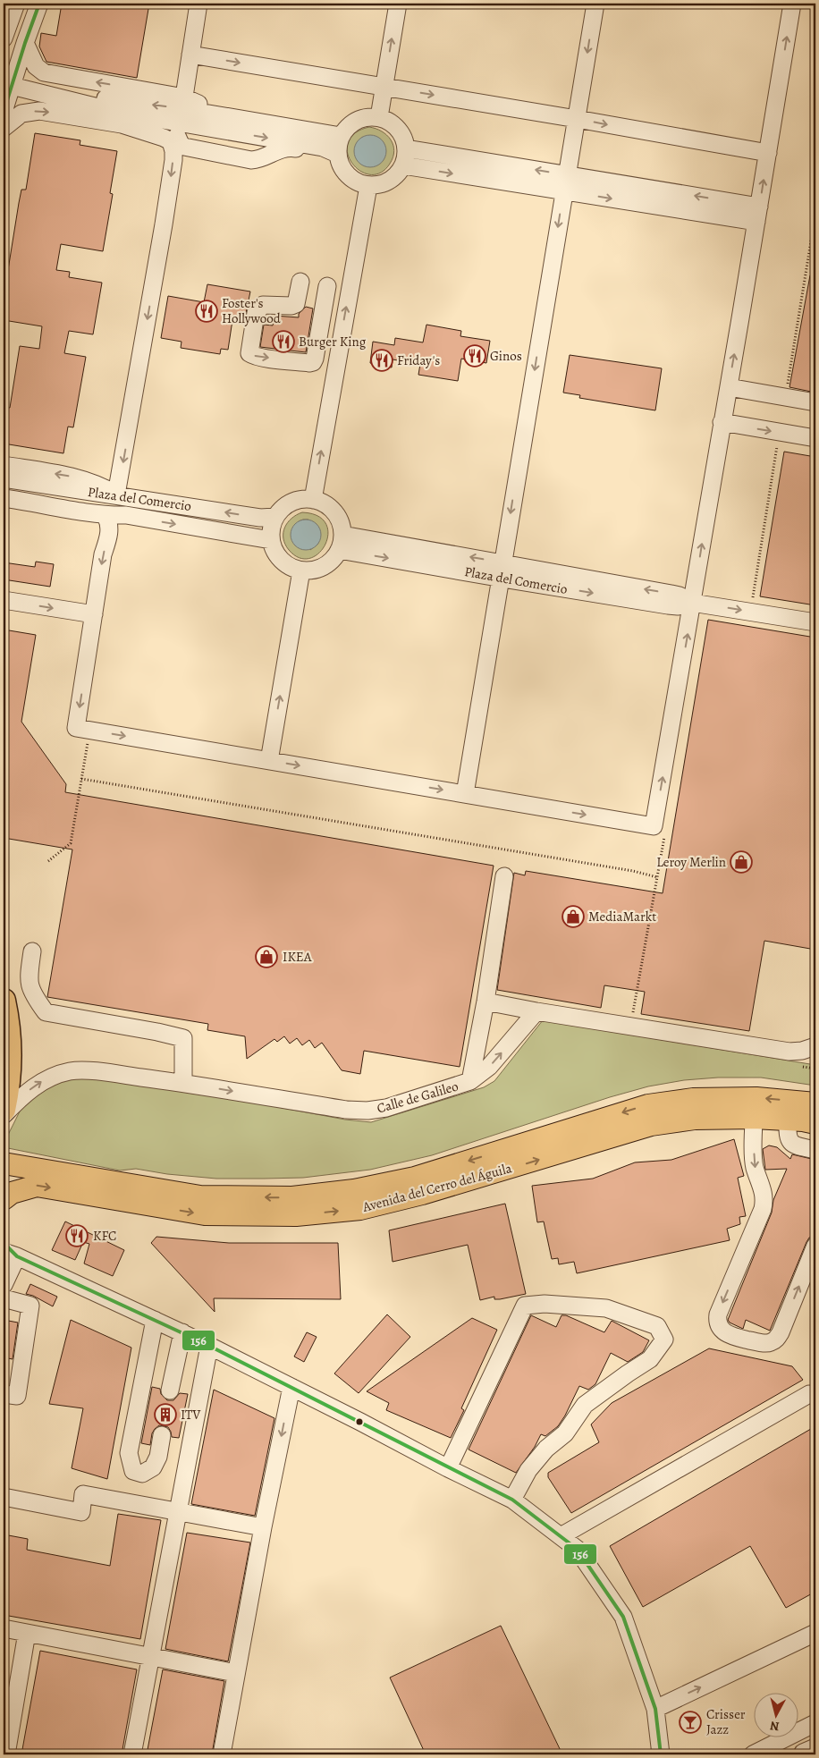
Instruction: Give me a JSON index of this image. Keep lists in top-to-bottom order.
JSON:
{
  "streets": {
    "main road": ["Avenida del Cerro del Águila"],
    "street": ["Plaza del Comercio", "Calle de Galileo"]
  },
  "one_way": ["Calle de Galileo"],
  "places": {
    "restaurant": [
      "Foster's Hollywood",
      "Burger King",
      "Ginos",
      "Friday's",
      "KFC"
    ],
    "shop": ["Leroy Merlin", "MediaMarkt", "IKEA"],
    "building": ["ITV"],
    "bar": ["Crisser Jazz"]
  },
  "lines": ["transit line 156"],
  "north": "bottom"
}
